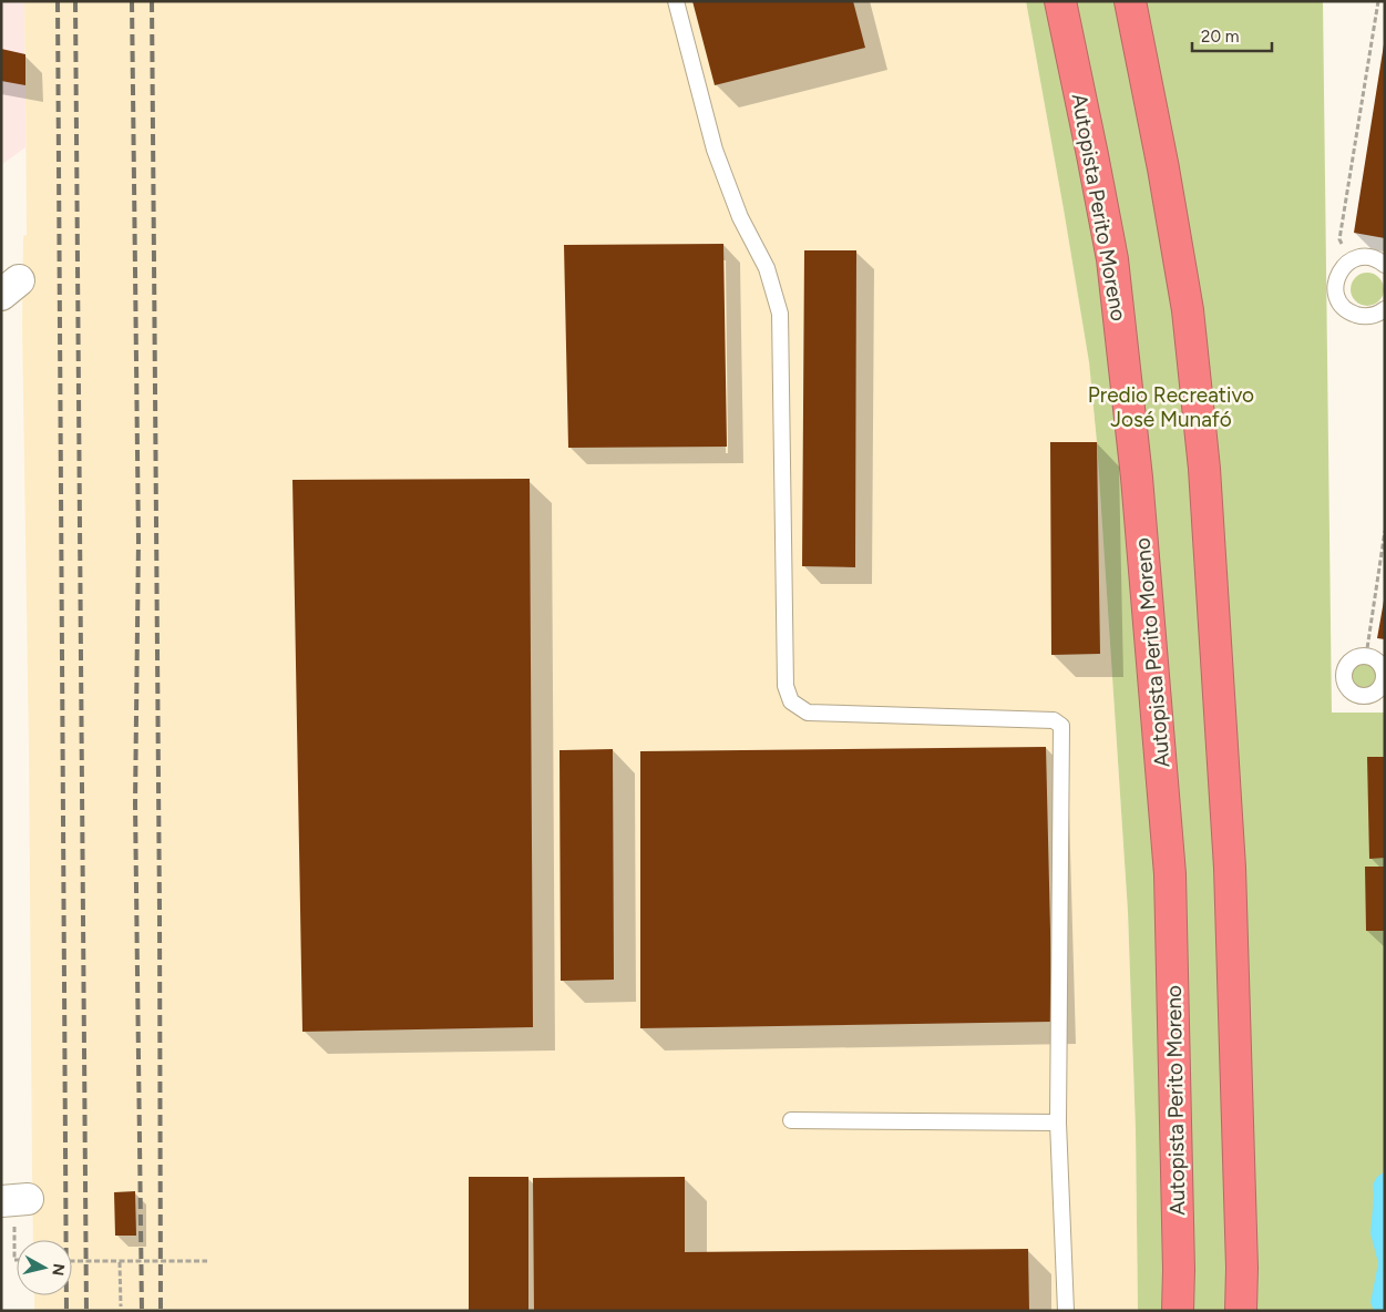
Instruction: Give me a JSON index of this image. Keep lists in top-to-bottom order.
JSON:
{
  "streets": {
    "highway": ["Autopista Perito Moreno"]
  },
  "parks": ["Predio Recreativo José Munafó"],
  "scale_bar": "20 m",
  "north": "right"
}
